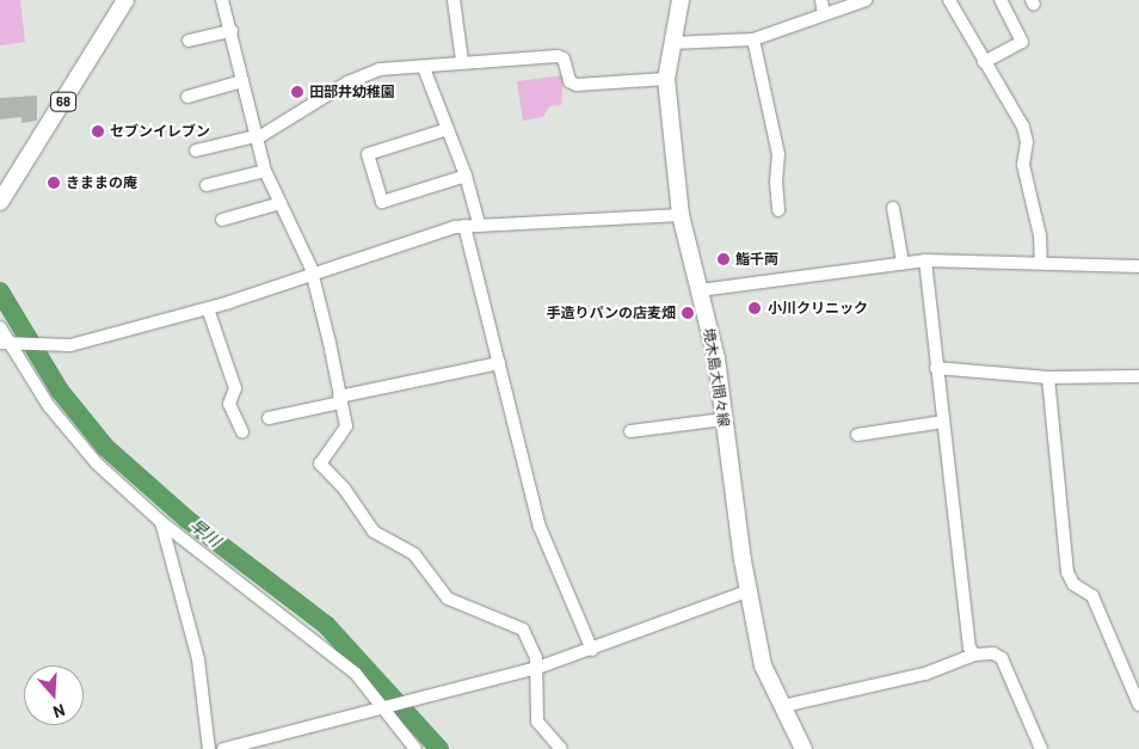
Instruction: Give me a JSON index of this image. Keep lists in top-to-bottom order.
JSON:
{
  "streets": {
    "main road": ["68", "境木島大間々線"]
  },
  "water": ["早川"],
  "places": [
    "田部井幼稚園",
    "セブンイレブン",
    "きままの庵",
    "鮨千両",
    "小川クリニック",
    "手造りパンの店麦畑"
  ],
  "north": "bottom"
}
